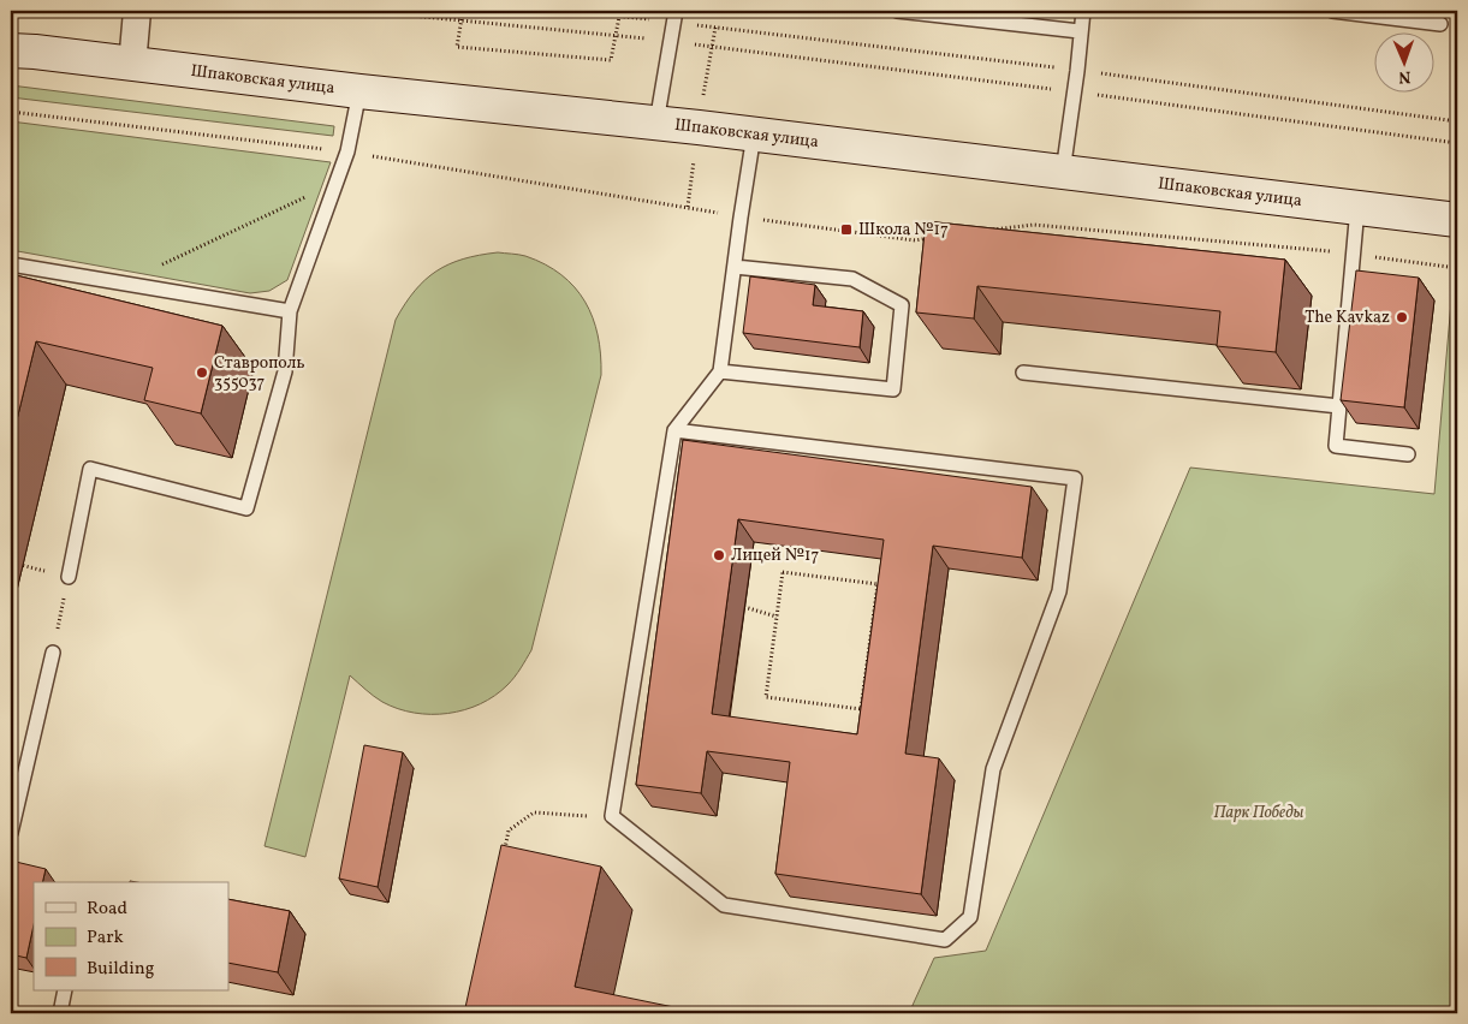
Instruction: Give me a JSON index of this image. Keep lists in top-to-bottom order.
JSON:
{
  "streets": {
    "main road": ["Шпаковская улица"]
  },
  "parks": ["Парк Победы"],
  "places": {
    "transit": ["Школа №17"],
    "other": ["The Kavkaz", "Ставрополь 355037", "Лицей №17"]
  },
  "legend": ["Road", "Park", "Building"],
  "north": "bottom"
}
